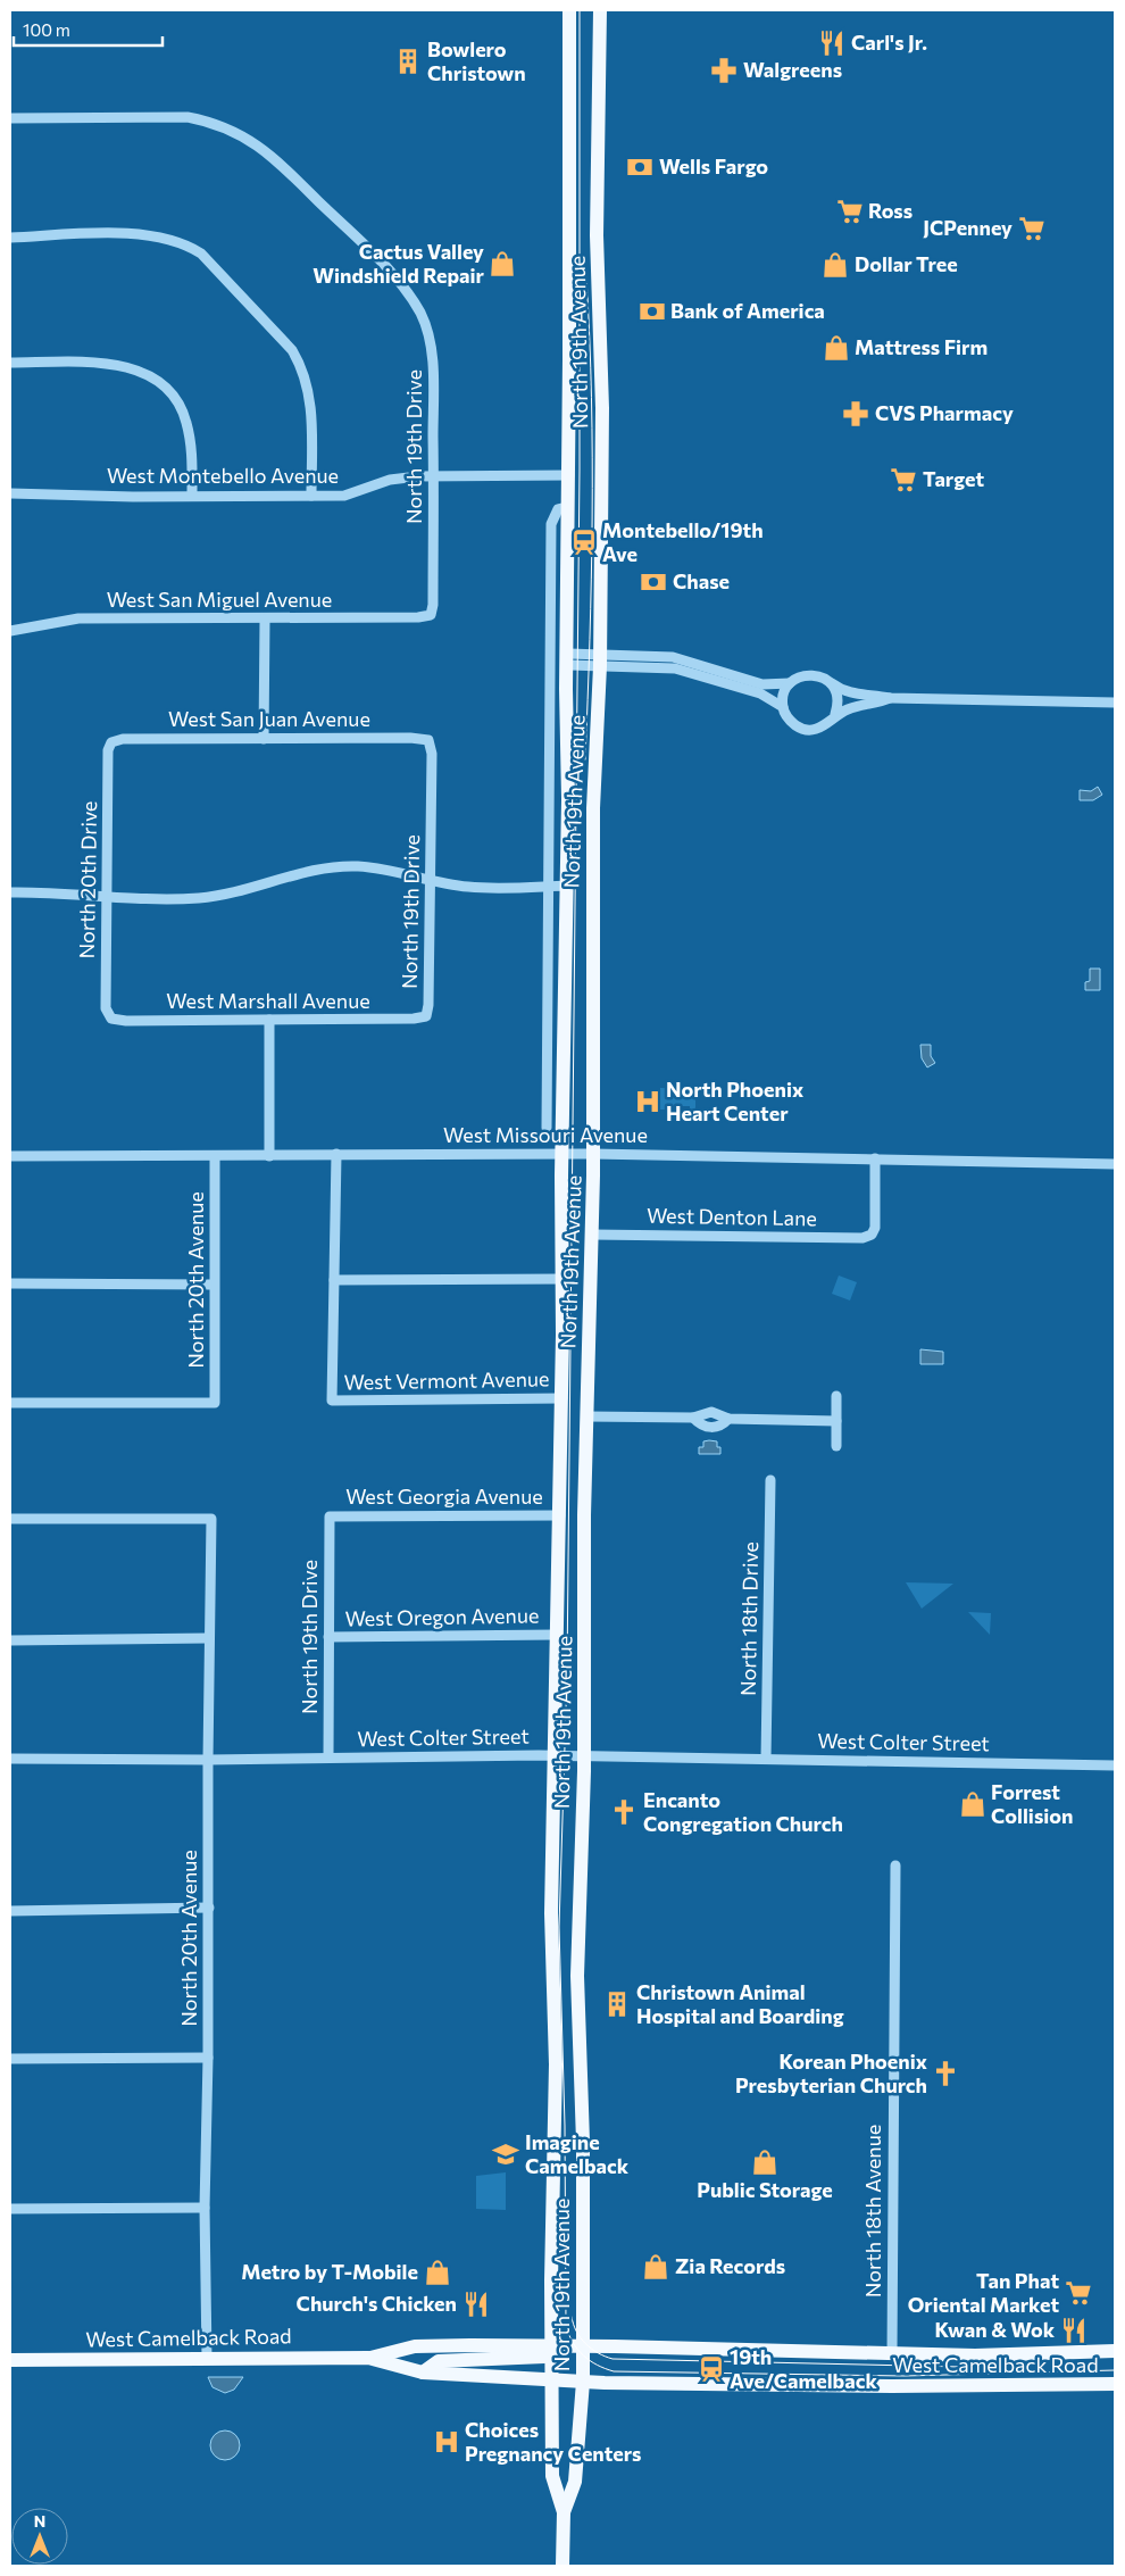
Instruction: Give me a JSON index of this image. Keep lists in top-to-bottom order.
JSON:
{
  "streets": {
    "main road": ["North 19th Avenue", "West Camelback Road"],
    "street": [
      "North 19th Drive",
      "West Montebello Avenue",
      "West San Miguel Avenue",
      "West San Juan Avenue",
      "North 20th Drive",
      "West Marshall Avenue",
      "West Missouri Avenue",
      "West Denton Lane",
      "North 20th Avenue",
      "West Vermont Avenue",
      "West Georgia Avenue",
      "West Oregon Avenue",
      "North 18th Drive",
      "West Colter Street",
      "North 18th Avenue"
    ]
  },
  "crossings": [
    ["North 19th Avenue", "West Montebello Avenue"],
    ["North 19th Avenue", "West Missouri Avenue"],
    ["North 19th Avenue", "West Denton Lane"],
    ["North 19th Avenue", "West Vermont Avenue"],
    ["North 19th Avenue", "West Georgia Avenue"],
    ["North 19th Avenue", "West Oregon Avenue"],
    ["North 19th Avenue", "West Colter Street"],
    ["North 19th Avenue", "West Camelback Road"],
    ["North 19th Drive", "West Montebello Avenue"],
    ["North 19th Drive", "West San Miguel Avenue"],
    ["North 19th Drive", "West San Juan Avenue"],
    ["North 19th Drive", "West Marshall Avenue"],
    ["North 19th Drive", "West Georgia Avenue"],
    ["North 19th Drive", "West Oregon Avenue"],
    ["North 19th Drive", "West Colter Street"],
    ["West San Juan Avenue", "North 20th Drive"],
    ["North 20th Drive", "West Marshall Avenue"],
    ["West Missouri Avenue", "West Denton Lane"],
    ["West Missouri Avenue", "North 20th Avenue"],
    ["North 20th Avenue", "West Colter Street"],
    ["North 20th Avenue", "West Camelback Road"],
    ["North 18th Drive", "West Colter Street"],
    ["North 18th Avenue", "West Camelback Road"]
  ],
  "places": {
    "restaurant": ["Carl's Jr.", "Church's Chicken", "Kwan & Wok"],
    "building": ["Bowlero Christown", "Christown Animal Hospital and Boarding"],
    "pharmacy": ["Walgreens", "CVS Pharmacy"],
    "bank": ["Wells Fargo", "Bank of America", "Chase"],
    "supermarket": [
      "Ross",
      "JCPenney",
      "Target",
      "Tan Phat Oriental Market"
    ],
    "shop": [
      "Cactus Valley Windshield Repair",
      "Dollar Tree",
      "Mattress Firm",
      "Forrest Collision",
      "Public Storage",
      "Zia Records",
      "Metro by T-Mobile"
    ],
    "station": ["Montebello/19th Ave", "19th Ave/Camelback"],
    "hospital": ["North Phoenix Heart Center", "Choices Pregnancy Centers"],
    "church": ["Encanto Congregation Church", "Korean Phoenix Presbyterian Church"],
    "school or university": ["Imagine Camelback"]
  },
  "scale_bar": "100 m",
  "north": "top"
}
